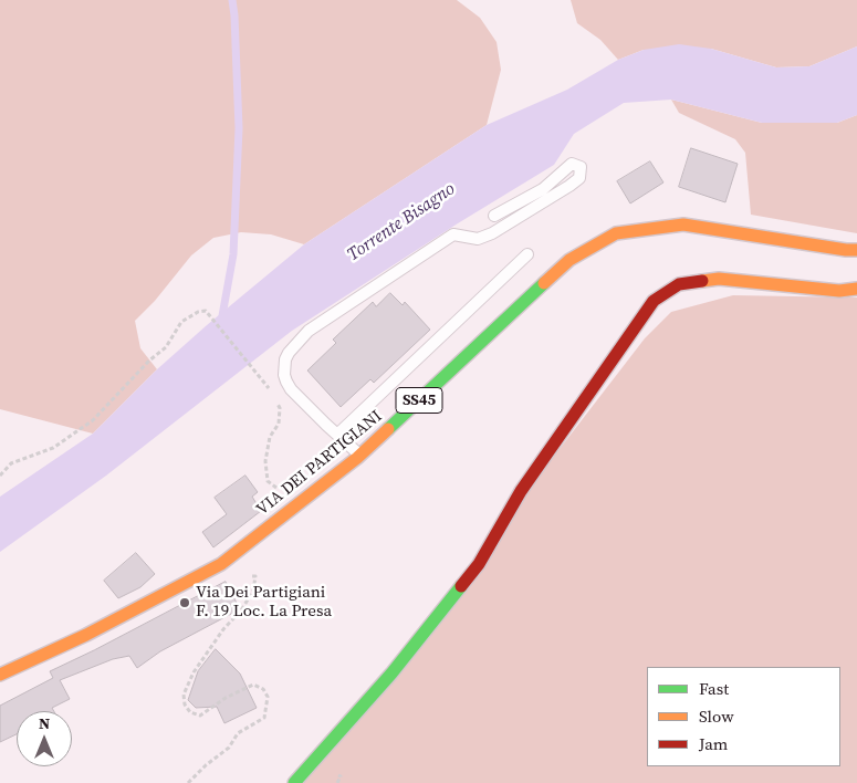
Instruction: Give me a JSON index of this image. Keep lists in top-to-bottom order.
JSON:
{
  "streets": {
    "main road": ["SS45", "VIA DEI PARTIGIANI"]
  },
  "water": ["Torrente Bisagno"],
  "places": ["Via Dei Partigiani F. 19 Loc. La Presa"],
  "legend": ["Fast", "Slow", "Jam"],
  "north": "top"
}
